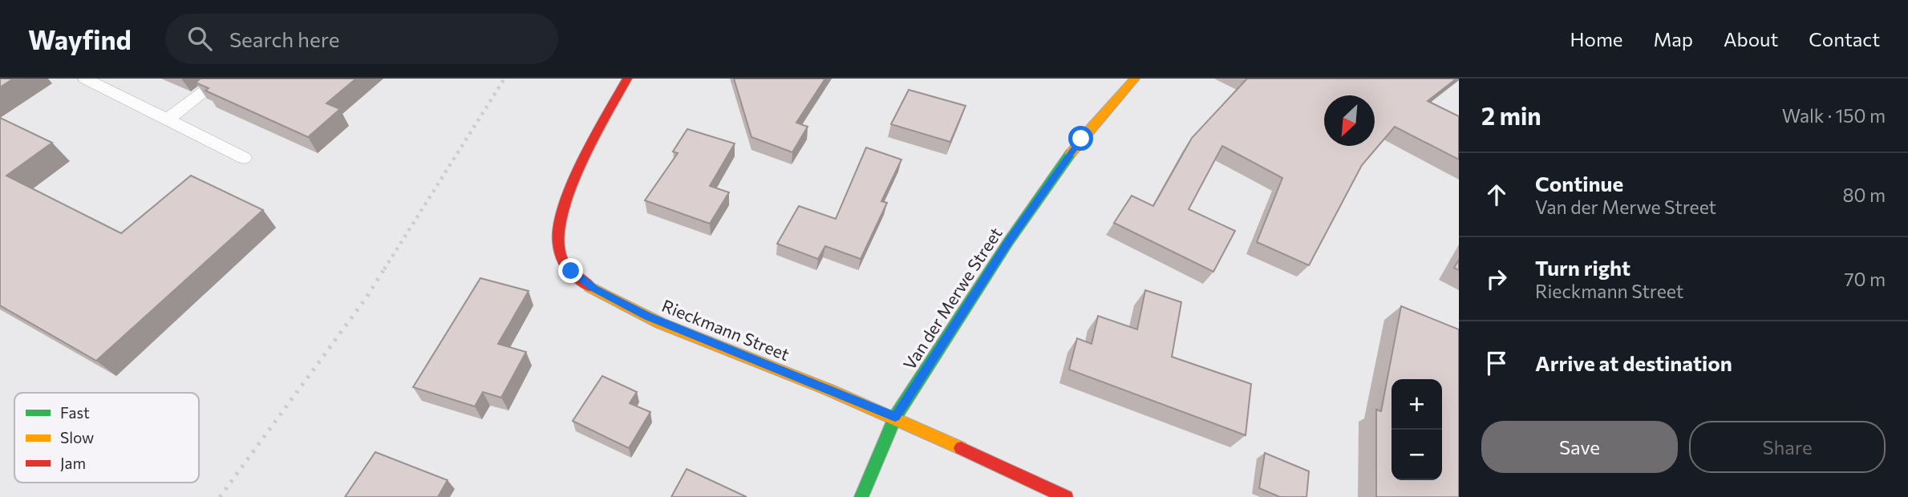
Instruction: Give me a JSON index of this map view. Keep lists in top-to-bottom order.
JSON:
{
  "streets": {
    "street": ["Van der Merwe Street", "Rieckmann Street"]
  },
  "crossings": [
    ["Van der Merwe Street", "Rieckmann Street"]
  ],
  "legend": ["Fast", "Slow", "Jam"],
  "north": "bottom left",
  "page": {
    "header": "Wayfind",
    "search": "Search here",
    "nav": [
      "Home",
      "Map",
      "About",
      "Contact"
    ],
    "heading": ["2 min", "Walk · 150 m"],
    "list": [
      ["Continue", "Van der Merwe Street", "80 m"],
      ["Turn right", "Rieckmann Street", "70 m"],
      "Arrive at destination"
    ],
    "map_buttons": ["+", "−"],
    "buttons": ["Save", "Share"]
  }
}
